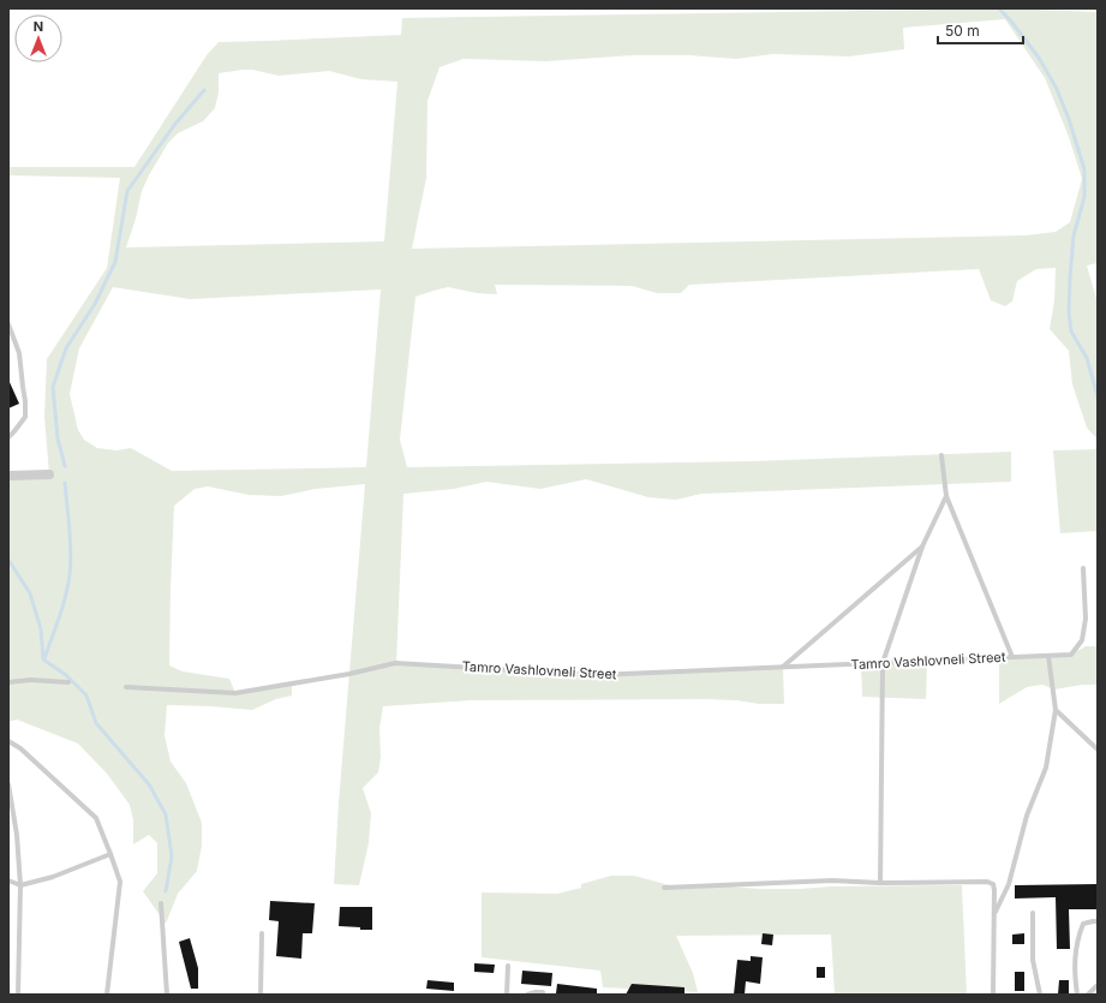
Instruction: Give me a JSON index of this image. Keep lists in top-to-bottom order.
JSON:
{
  "streets": {
    "lane": ["Tamro Vashlovneli Street"]
  },
  "scale_bar": "50 m",
  "north": "top"
}
